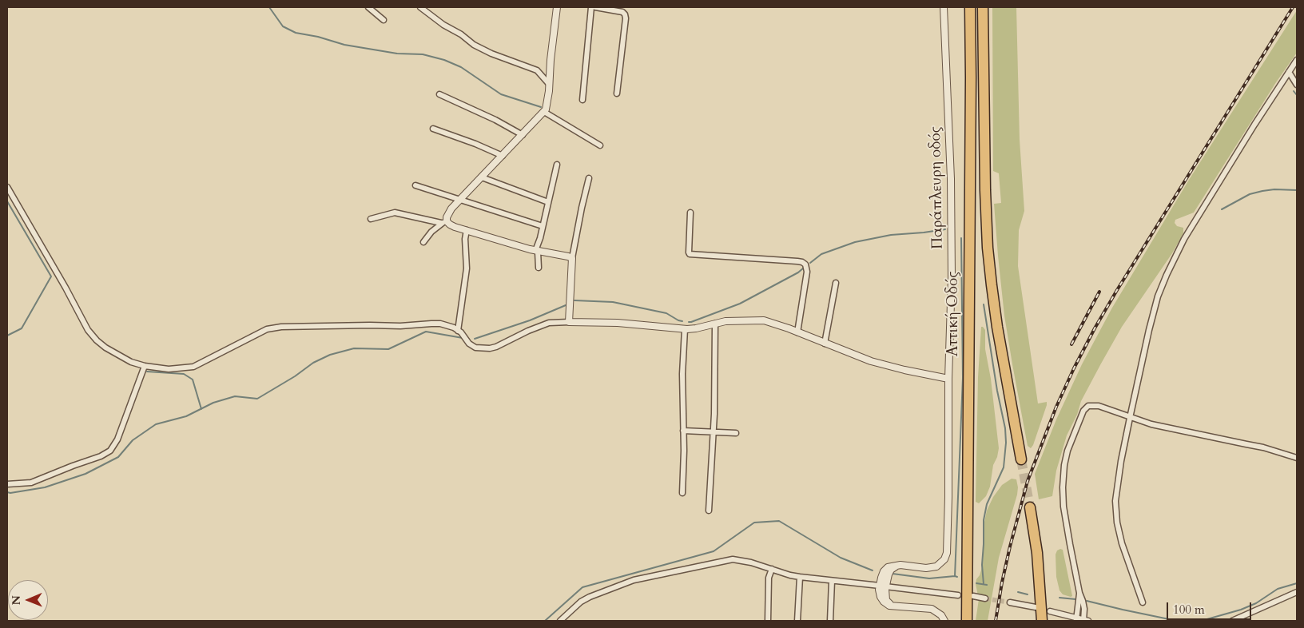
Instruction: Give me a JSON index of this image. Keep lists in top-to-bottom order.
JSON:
{
  "streets": {
    "highway": ["Αττική Οδός"],
    "street": ["Παράπλευρη οδός"]
  },
  "scale_bar": "100 m",
  "north": "left"
}
